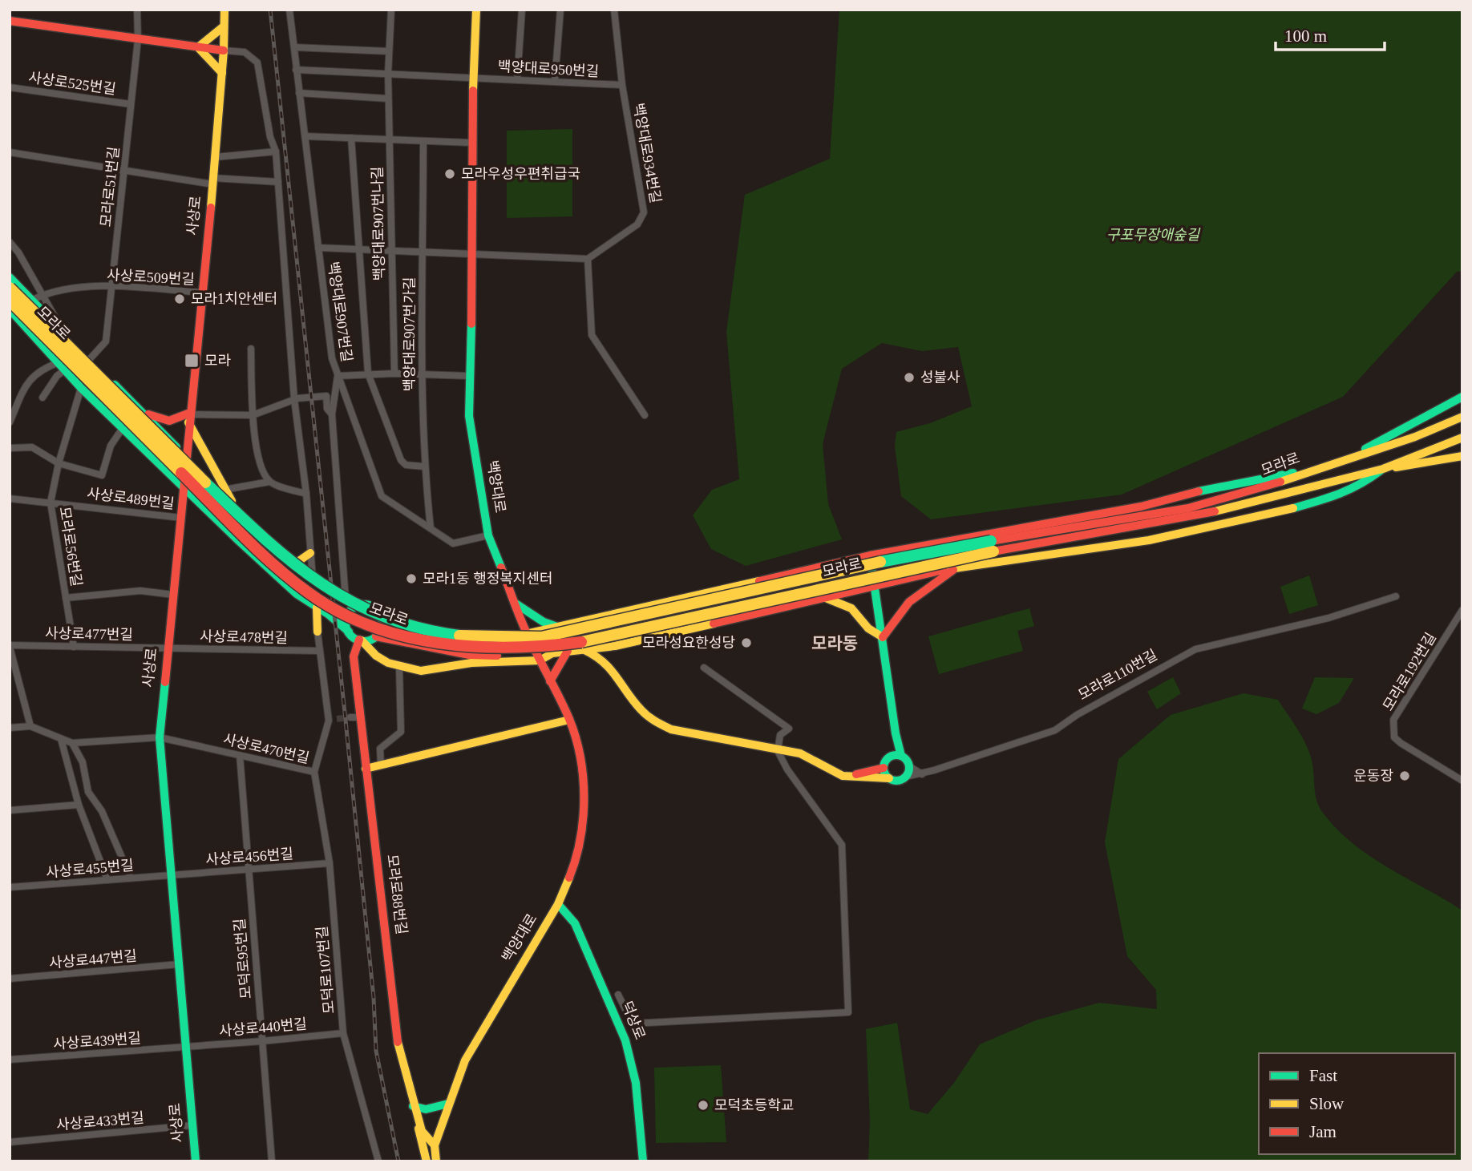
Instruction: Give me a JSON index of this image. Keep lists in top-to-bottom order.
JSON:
{
  "streets": {
    "main road": [
      "사상로",
      "모라로",
      "백양대로",
      "모라로110번길",
      "모라로88번길",
      "덕상로"
    ],
    "street": [
      "백양대로950번길",
      "사상로525번길",
      "백양대로934번길",
      "모라로51번길",
      "백양대로907번나길",
      "사상로509번길",
      "백양대로907번길",
      "백양대로907번가길",
      "사상로489번길",
      "모라로56번길",
      "사상로477번길",
      "사상로478번길",
      "모라로192번길",
      "사상로470번길",
      "사상로456번길",
      "사상로455번길",
      "모덕로95번길",
      "사상로447번길",
      "모덕로107번길",
      "사상로440번길",
      "사상로439번길",
      "사상로433번길"
    ]
  },
  "crossings": [
    ["백양대로950번길", "백양대로934번길"],
    ["백양대로950번길", "백양대로"],
    ["사상로525번길", "모라로51번길"],
    ["모라로51번길", "사상로509번길"],
    ["모라로51번길", "모라로"],
    ["사상로", "사상로509번길"],
    ["사상로", "모라로"],
    ["사상로", "사상로489번길"],
    ["사상로", "사상로477번길"],
    ["사상로", "사상로478번길"],
    ["사상로", "사상로470번길"],
    ["사상로", "사상로456번길"],
    ["사상로", "사상로455번길"],
    ["사상로", "사상로447번길"],
    ["사상로", "사상로440번길"],
    ["사상로", "사상로439번길"],
    ["사상로", "사상로433번길"],
    ["사상로509번길", "모라로"],
    ["백양대로907번길", "백양대로907번가길"],
    ["백양대로907번길", "백양대로"],
    ["모라로", "백양대로"],
    ["모라로", "모라로56번길"],
    ["모라로", "모라로88번길"],
    ["백양대로", "모라로88번길"],
    ["백양대로", "덕상로"],
    ["사상로489번길", "모라로56번길"],
    ["모라로56번길", "사상로477번길"],
    ["사상로477번길", "사상로478번길"],
    ["모라로110번길", "덕상로"],
    ["사상로470번길", "모덕로95번길"],
    ["사상로470번길", "모덕로107번길"],
    ["사상로456번길", "사상로455번길"],
    ["사상로456번길", "모덕로95번길"],
    ["사상로456번길", "모덕로107번길"],
    ["모덕로95번길", "사상로440번길"],
    ["모덕로107번길", "사상로440번길"],
    ["사상로440번길", "사상로439번길"]
  ],
  "districts": ["모라동"],
  "parks": ["구포무장애숲길"],
  "places": {
    "other": [
      "모라우성우편취급국",
      "모라1치안센터",
      "성불사",
      "모라1동 행정복지센터",
      "모라성요한성당",
      "운동장",
      "모덕초등학교"
    ],
    "transit": ["모라"]
  },
  "legend": ["Fast", "Slow", "Jam"],
  "scale_bar": "100 m"
}
